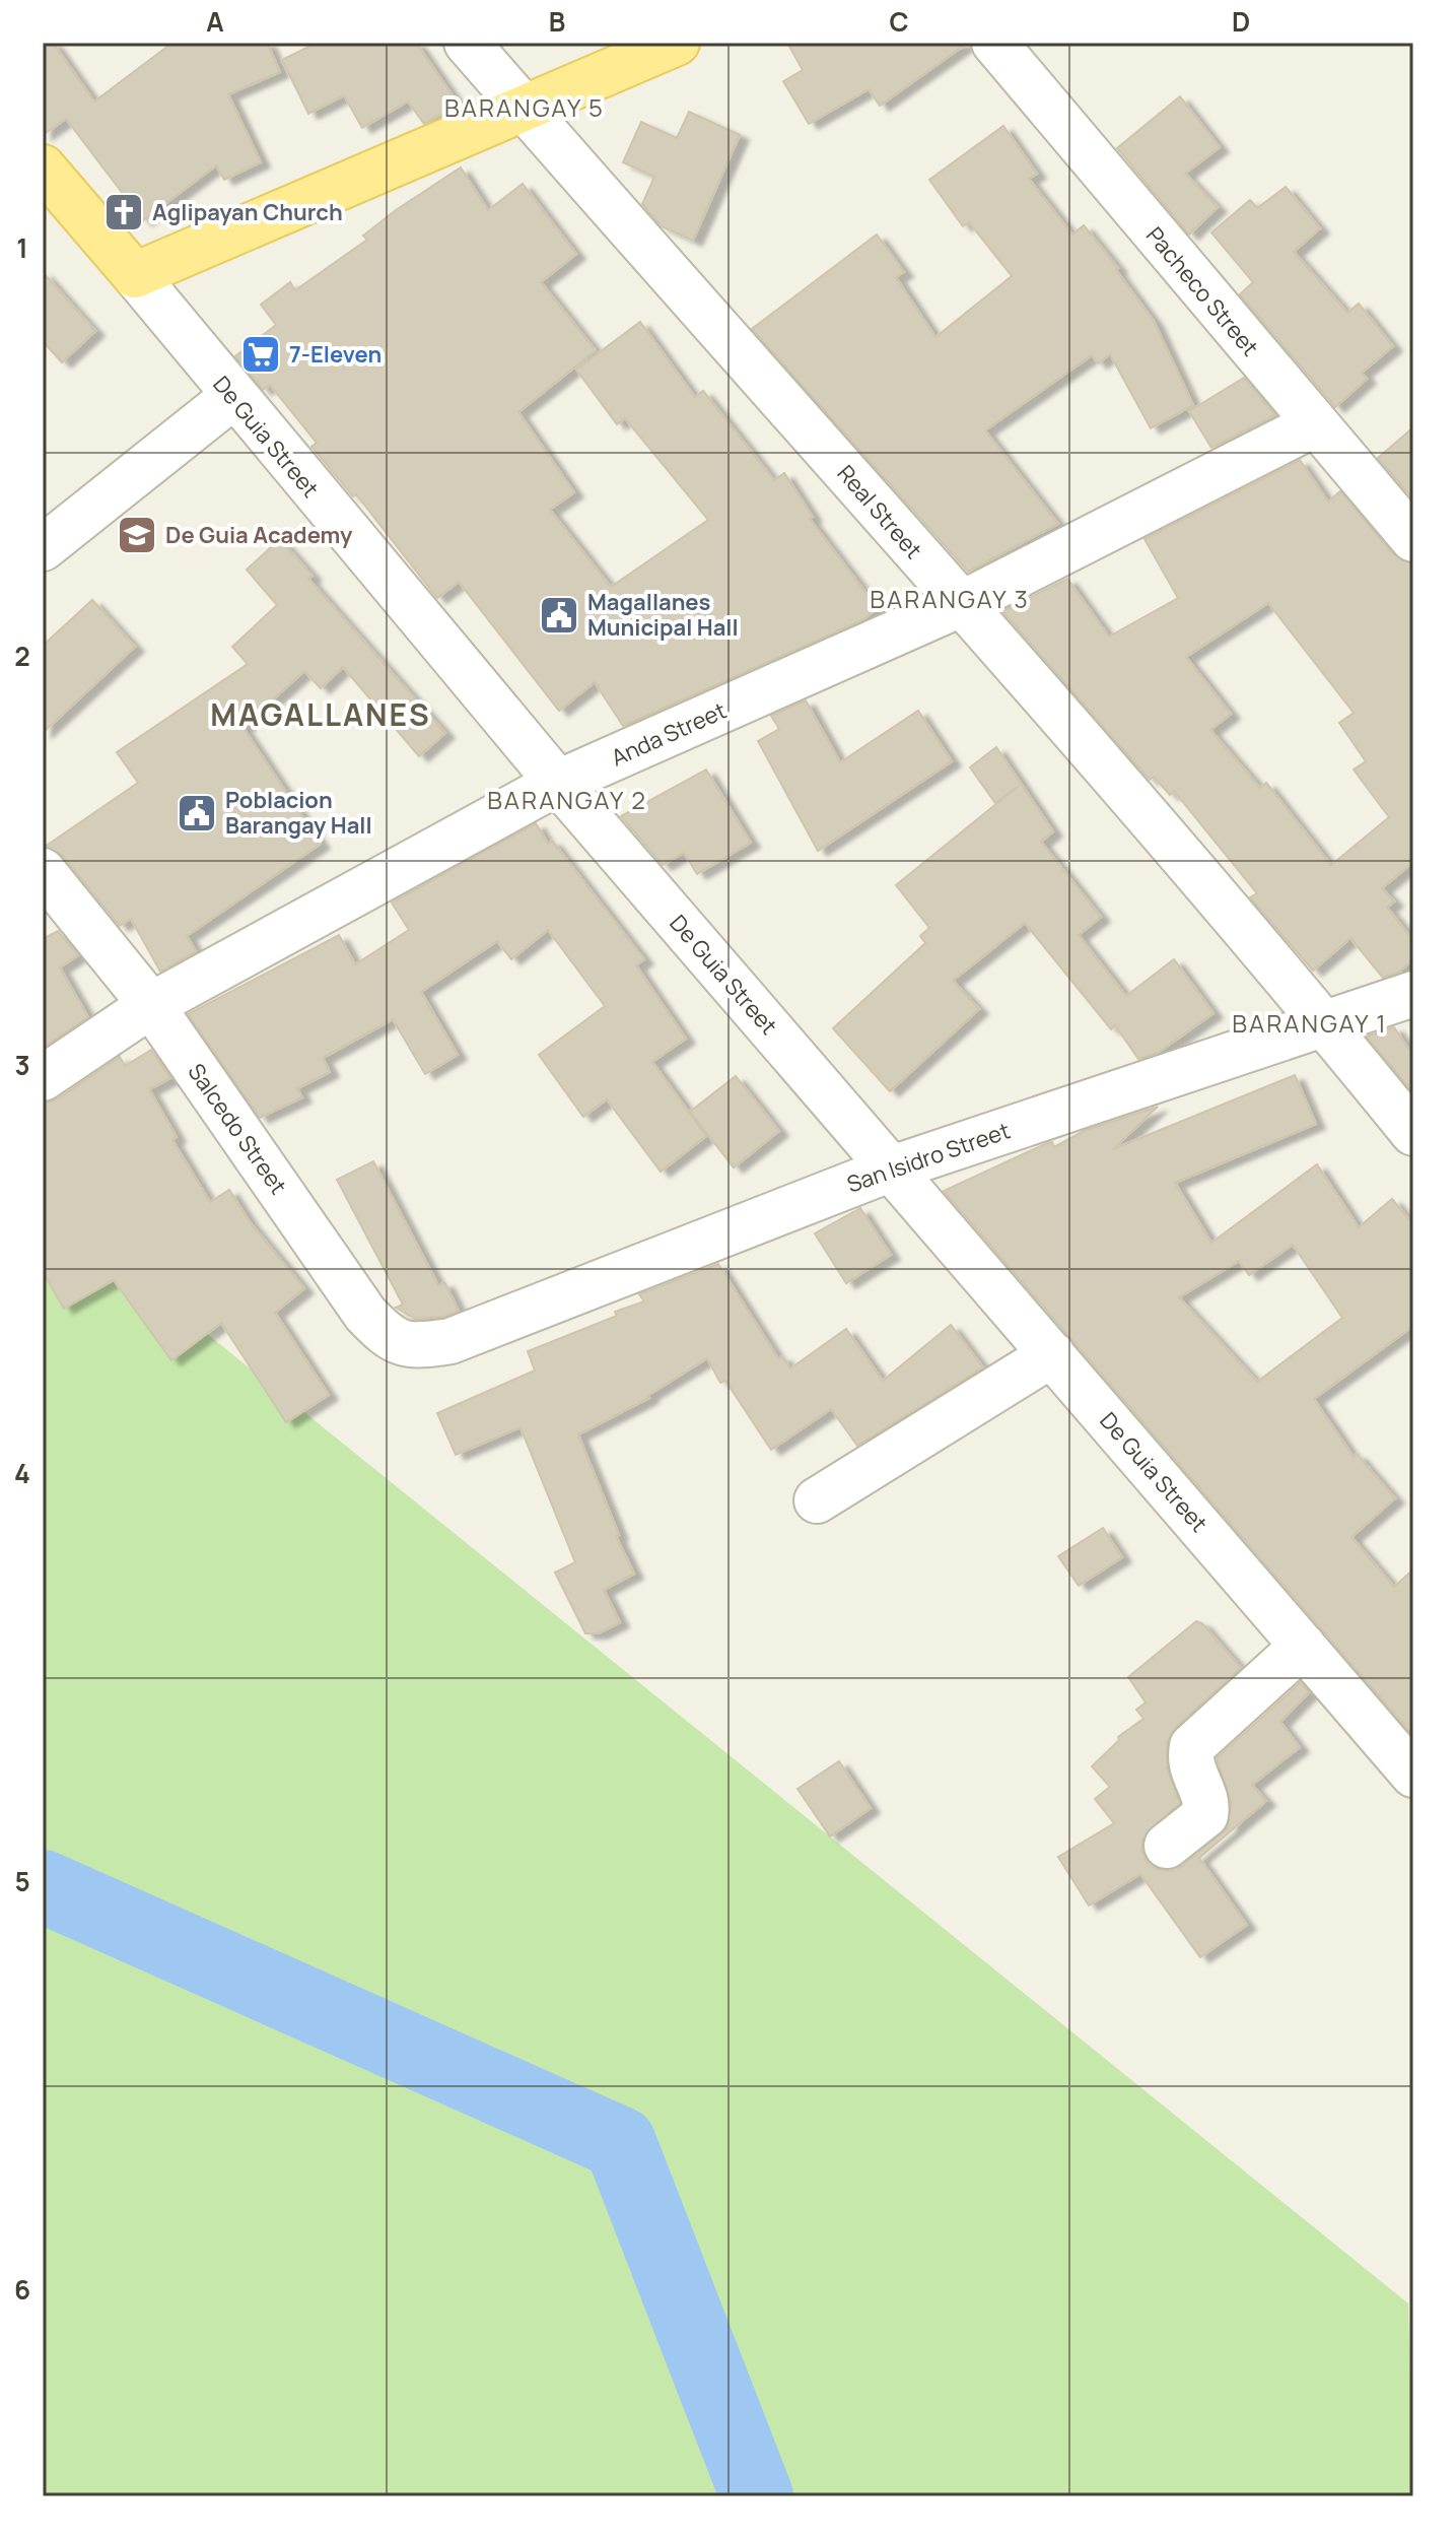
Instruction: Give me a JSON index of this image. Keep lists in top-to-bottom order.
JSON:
{
  "streets": {
    "main road": ["De Guia Street"],
    "street": [
      "Pacheco Street",
      "Real Street",
      "Anda Street",
      "Salcedo Street",
      "San Isidro Street"
    ]
  },
  "crossings": [
    ["Pacheco Street", "Anda Street"],
    ["De Guia Street", "Anda Street"],
    ["De Guia Street", "San Isidro Street"],
    ["Real Street", "Anda Street"],
    ["Real Street", "San Isidro Street"],
    ["Anda Street", "Salcedo Street"],
    ["Salcedo Street", "San Isidro Street"]
  ],
  "districts": [
    "BARANGAY 5",
    "BARANGAY 3",
    "MAGALLANES",
    "BARANGAY 2",
    "BARANGAY 1"
  ],
  "places": {
    "church": ["Aglipayan Church"],
    "supermarket": ["7-Eleven"],
    "school or university": ["De Guia Academy"],
    "public building": ["Magallanes Municipal Hall", "Poblacion Barangay Hall"]
  },
  "grid": {
    "columns": [
      "A",
      "B",
      "C",
      "D"
    ],
    "rows": [
      "1",
      "2",
      "3",
      "4",
      "5",
      "6"
    ]
  }
}
